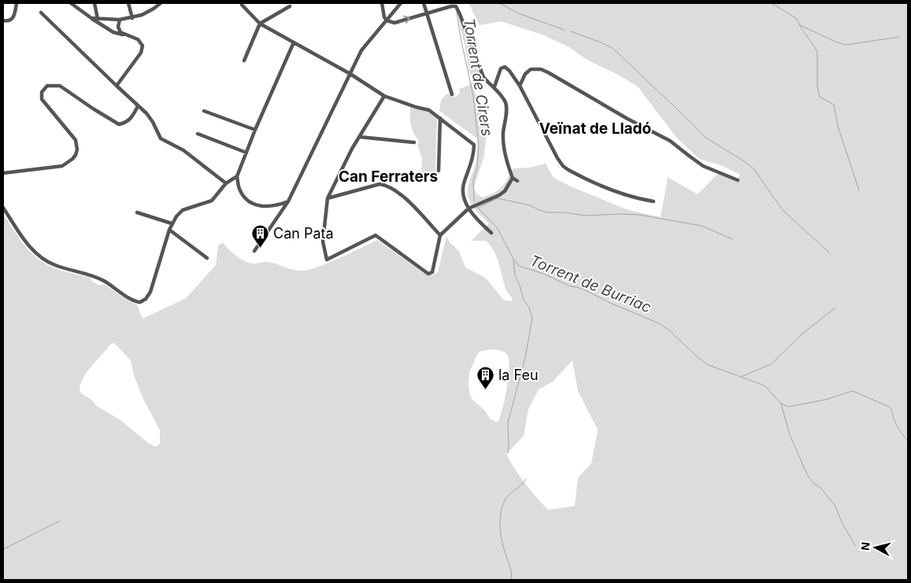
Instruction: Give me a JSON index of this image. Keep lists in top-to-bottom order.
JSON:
{
  "districts": ["Veïnat de Lladó", "Can Ferraters"],
  "water": ["Torrent de Cirers", "Torrent de Burriac"],
  "places": {
    "building": ["Can Pata", "la Feu"]
  },
  "north": "left"
}
